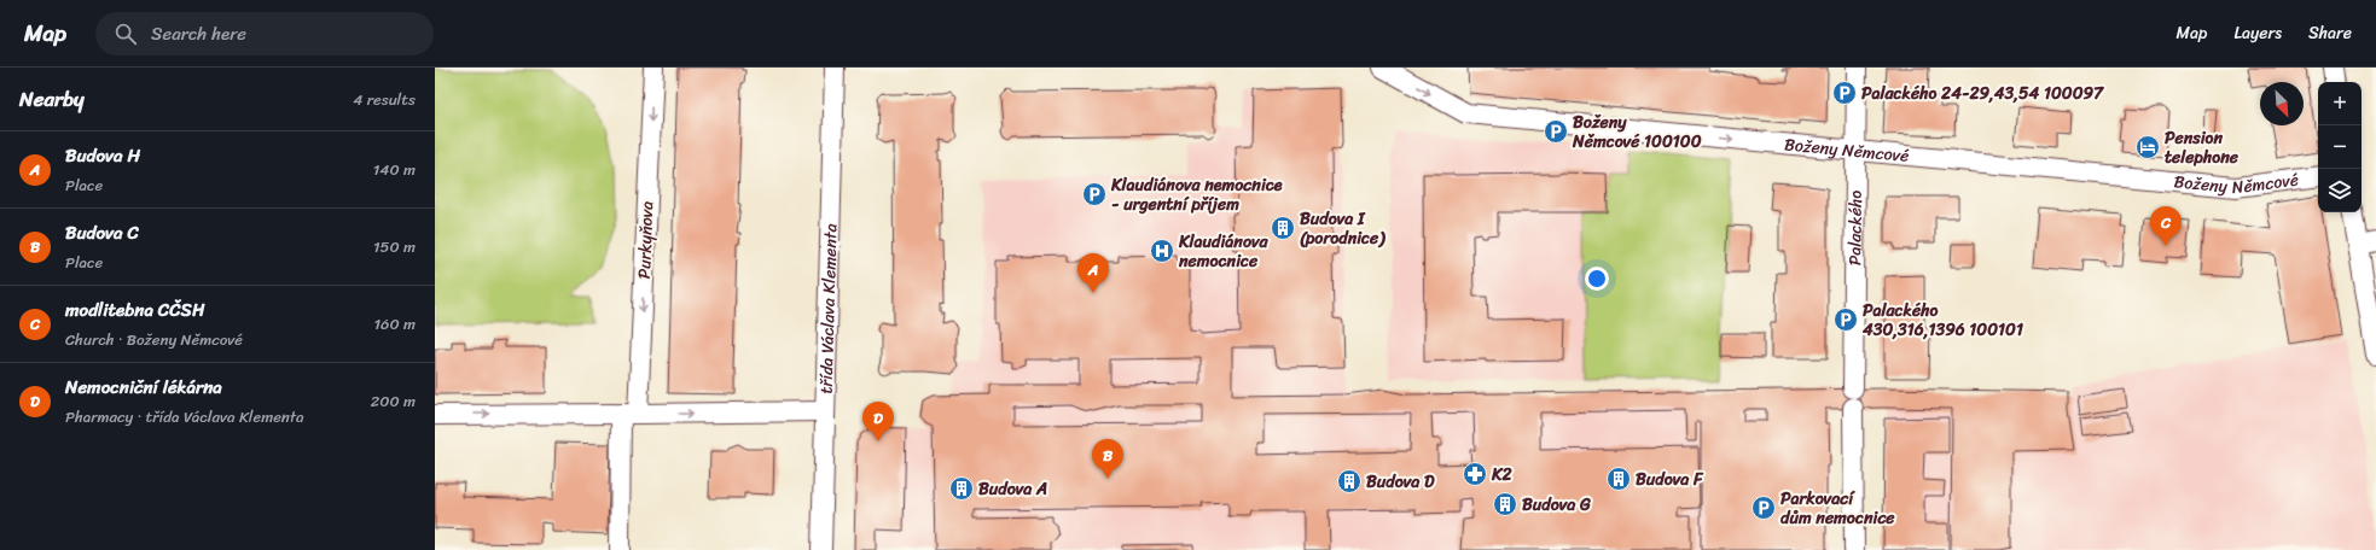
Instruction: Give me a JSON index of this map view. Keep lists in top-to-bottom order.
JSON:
{
  "streets": {
    "street": [
      "Boženy Němcové",
      "Palackého",
      "Purkyňova",
      "třída Václava Klementa"
    ]
  },
  "crossings": [
    ["Boženy Němcové", "Palackého"]
  ],
  "one_way": ["Boženy Němcové", "Purkyňova"],
  "places": {
    "parking": [
      "Palackého 24-29,43,54 100097",
      "Boženy Němcové 100100",
      "Klaudiánova nemocnice - urgentní příjem",
      "Palackého 430,316,1396 100101",
      "Parkovací dům nemocnice"
    ],
    "hotel": ["Pension telephone"],
    "building": [
      "Budova I (porodnice)",
      "Budova F",
      "Budova D",
      "Budova A",
      "Budova G"
    ],
    "hospital": ["Klaudiánova nemocnice"],
    "pharmacy": ["K2"]
  },
  "north": "bottom right",
  "page": {
    "header": "Map",
    "search": "Search here",
    "nav": ["Map", "Layers", "Share"],
    "heading": ["Nearby", "4 results"],
    "map_buttons": ["+", "−"],
    "list": [
      {
        "mark": "A",
        "name": "Budova H",
        "note": "Place",
        "value": "140 m"
      },
      {
        "mark": "B",
        "name": "Budova C",
        "note": "Place",
        "value": "150 m"
      },
      {
        "mark": "C",
        "name": "modlitebna CČSH",
        "note": "Church · Boženy Němcové",
        "value": "160 m"
      },
      {
        "mark": "D",
        "name": "Nemocniční lékárna",
        "note": "Pharmacy · třída Václava Klementa",
        "value": "200 m"
      }
    ],
    "pins": [
      "C",
      "A",
      "D",
      "B"
    ]
  }
}
